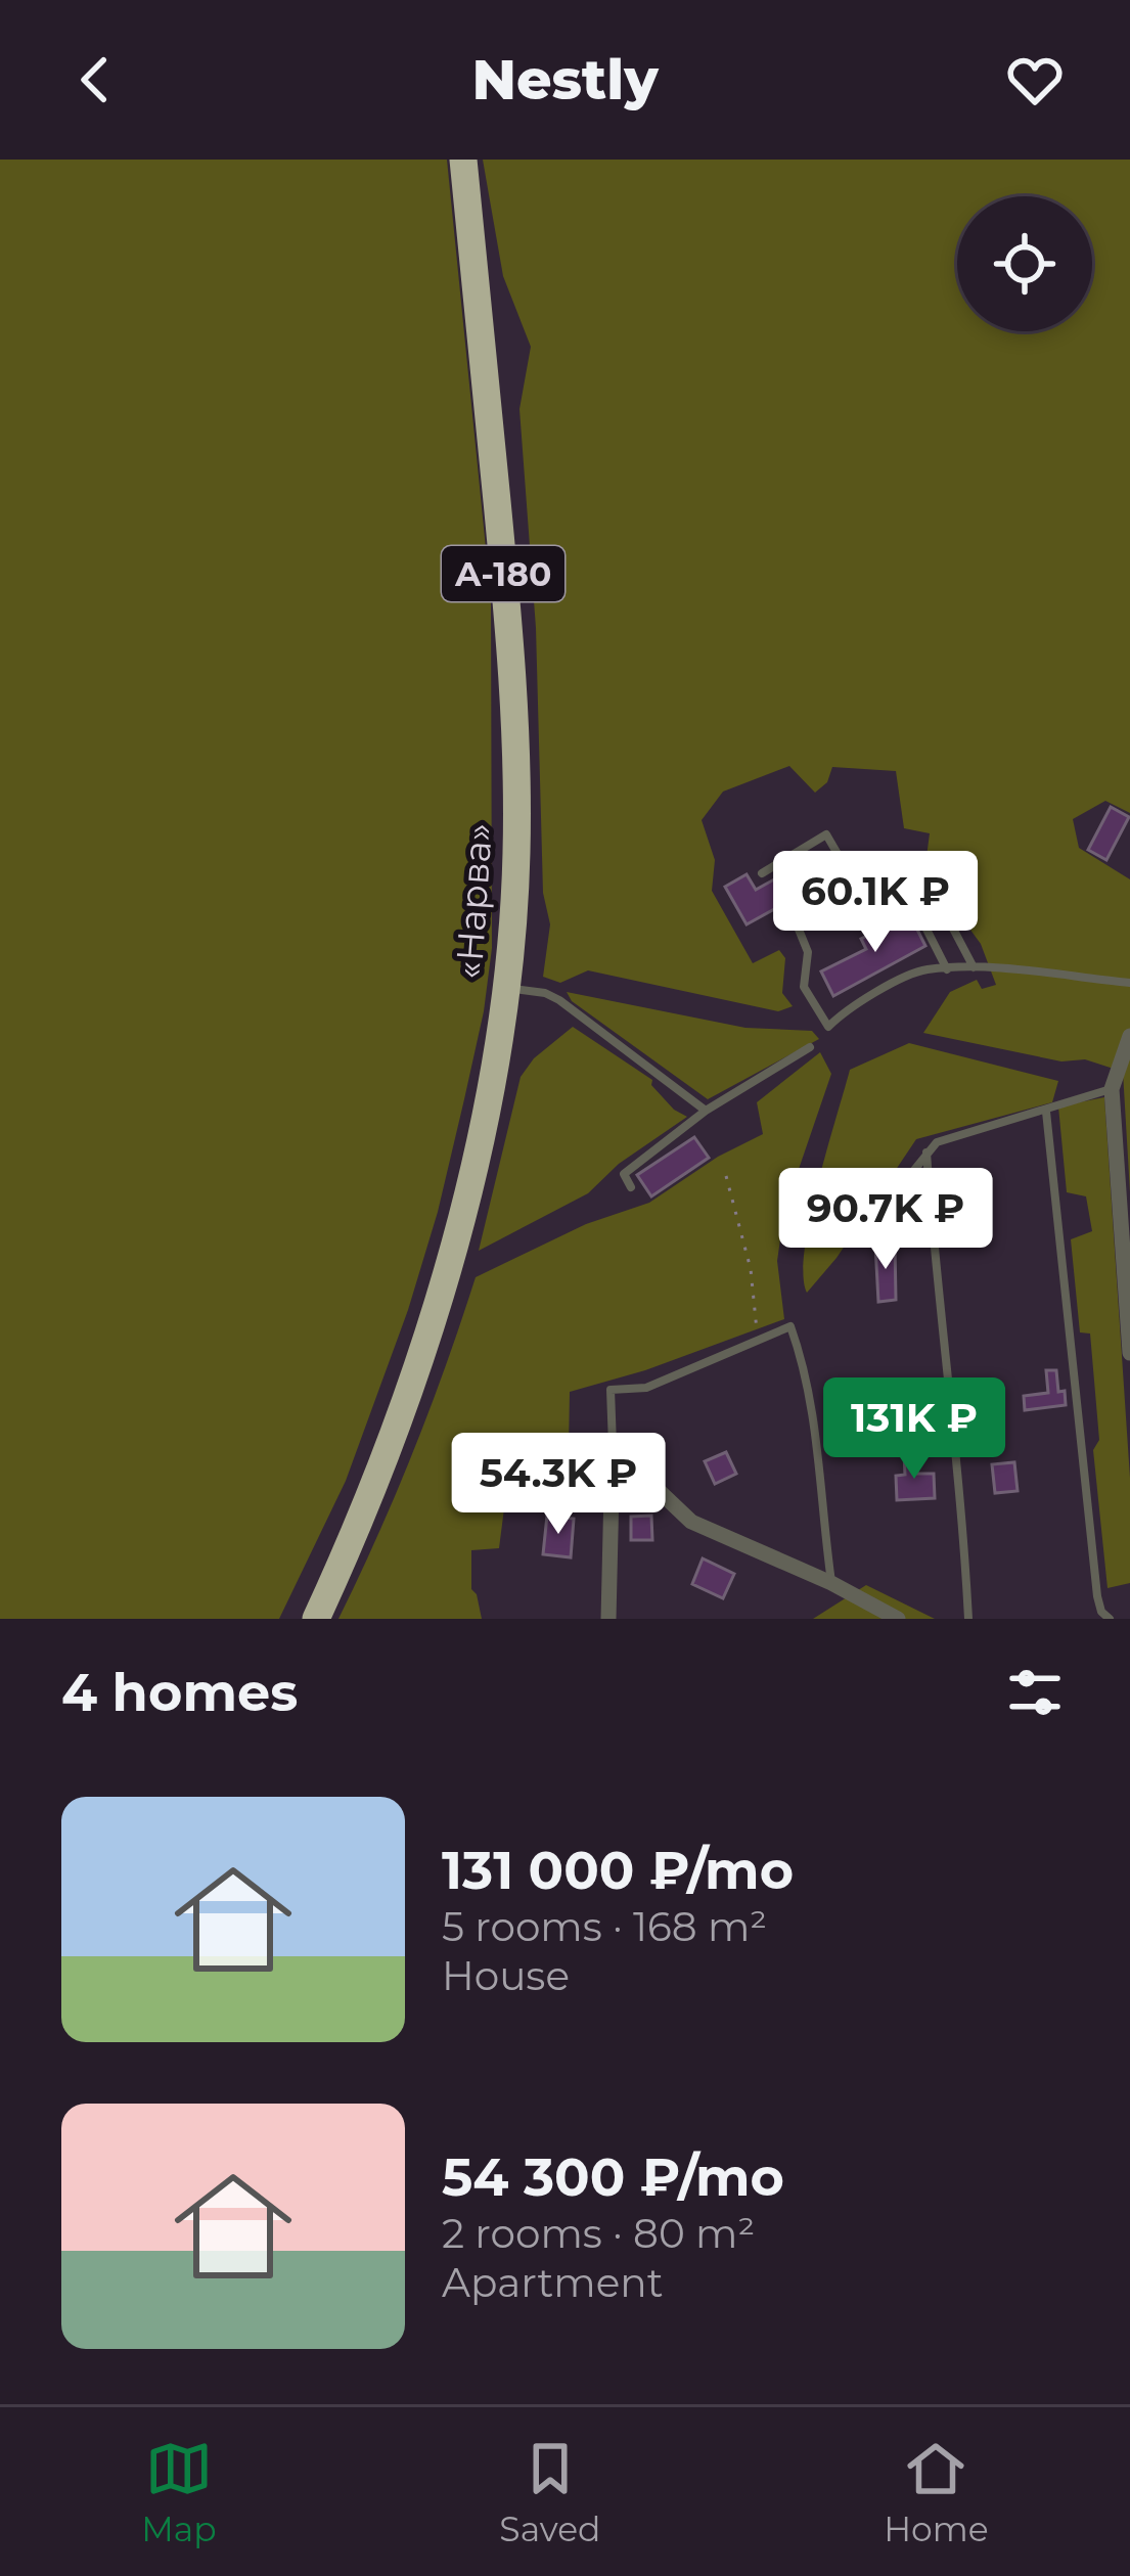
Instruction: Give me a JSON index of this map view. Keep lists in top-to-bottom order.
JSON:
{
  "streets": {
    "highway": ["А-180", "«Нарва»"]
  },
  "page": {
    "header": "Nestly",
    "price": [
      "60.1K ₽",
      "90.7K ₽",
      "131K ₽",
      "54.3K ₽"
    ],
    "heading": "4 homes",
    "list": [
      {
        "name": "131 000 ₽/mo",
        "note": "5 rooms · 168 m² · House"
      },
      {
        "name": "54 300 ₽/mo",
        "note": "2 rooms · 80 m² · Apartment"
      }
    ],
    "tabs": ["Map", "Saved", "Home"]
  }
}
